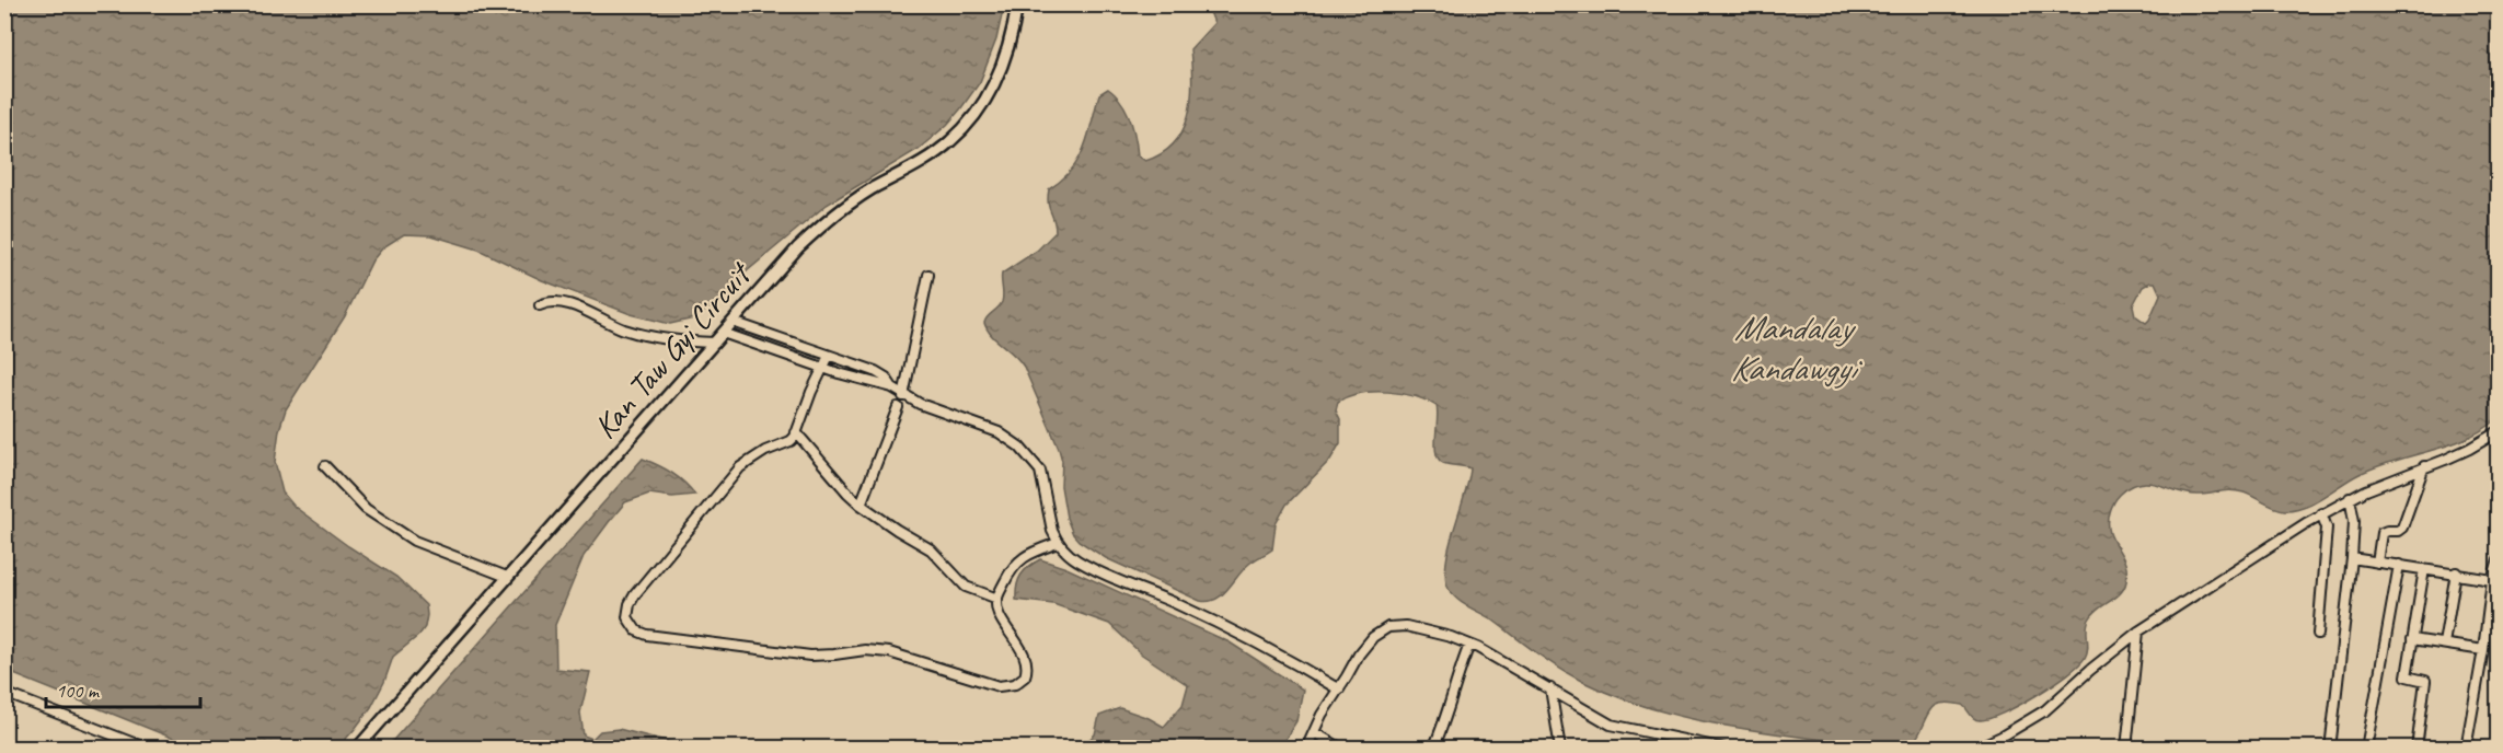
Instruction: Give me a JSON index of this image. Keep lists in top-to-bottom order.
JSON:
{
  "streets": {
    "street": ["Kan Taw Gyi Circuit"]
  },
  "water": ["Mandalay Kandawgyi"],
  "scale_bar": "100 m"
}
